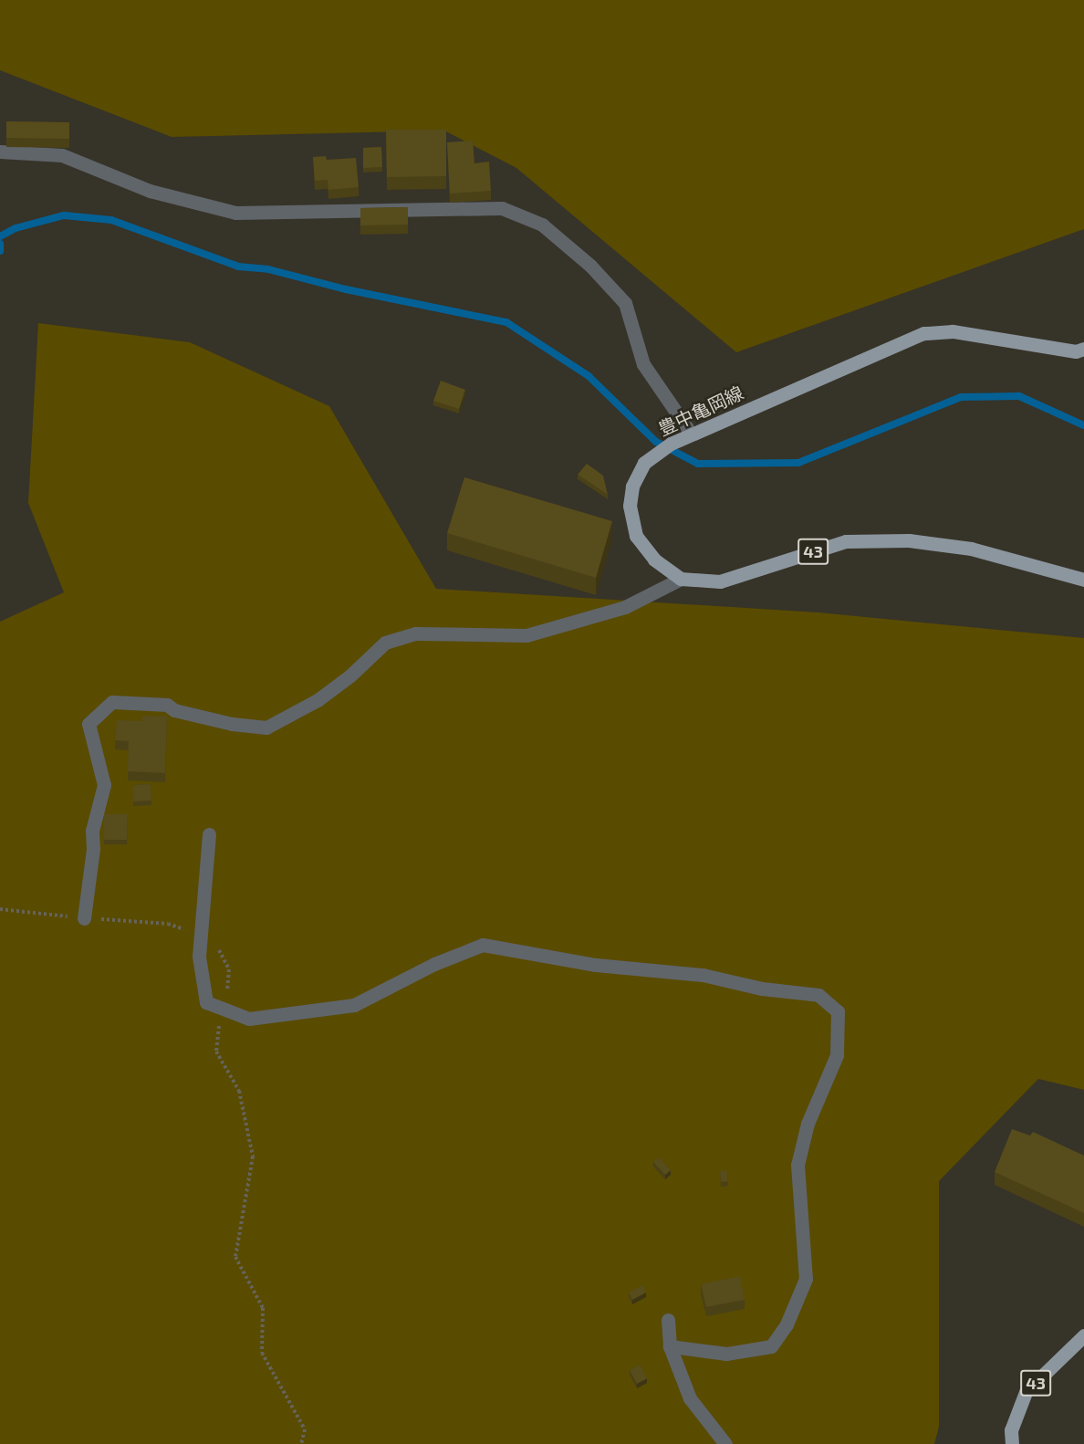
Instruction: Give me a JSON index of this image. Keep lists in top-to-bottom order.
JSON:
{
  "streets": {
    "main road": ["豊中亀岡線", "43"]
  },
  "crossings": [
    ["豊中亀岡線", "43"]
  ]
}
